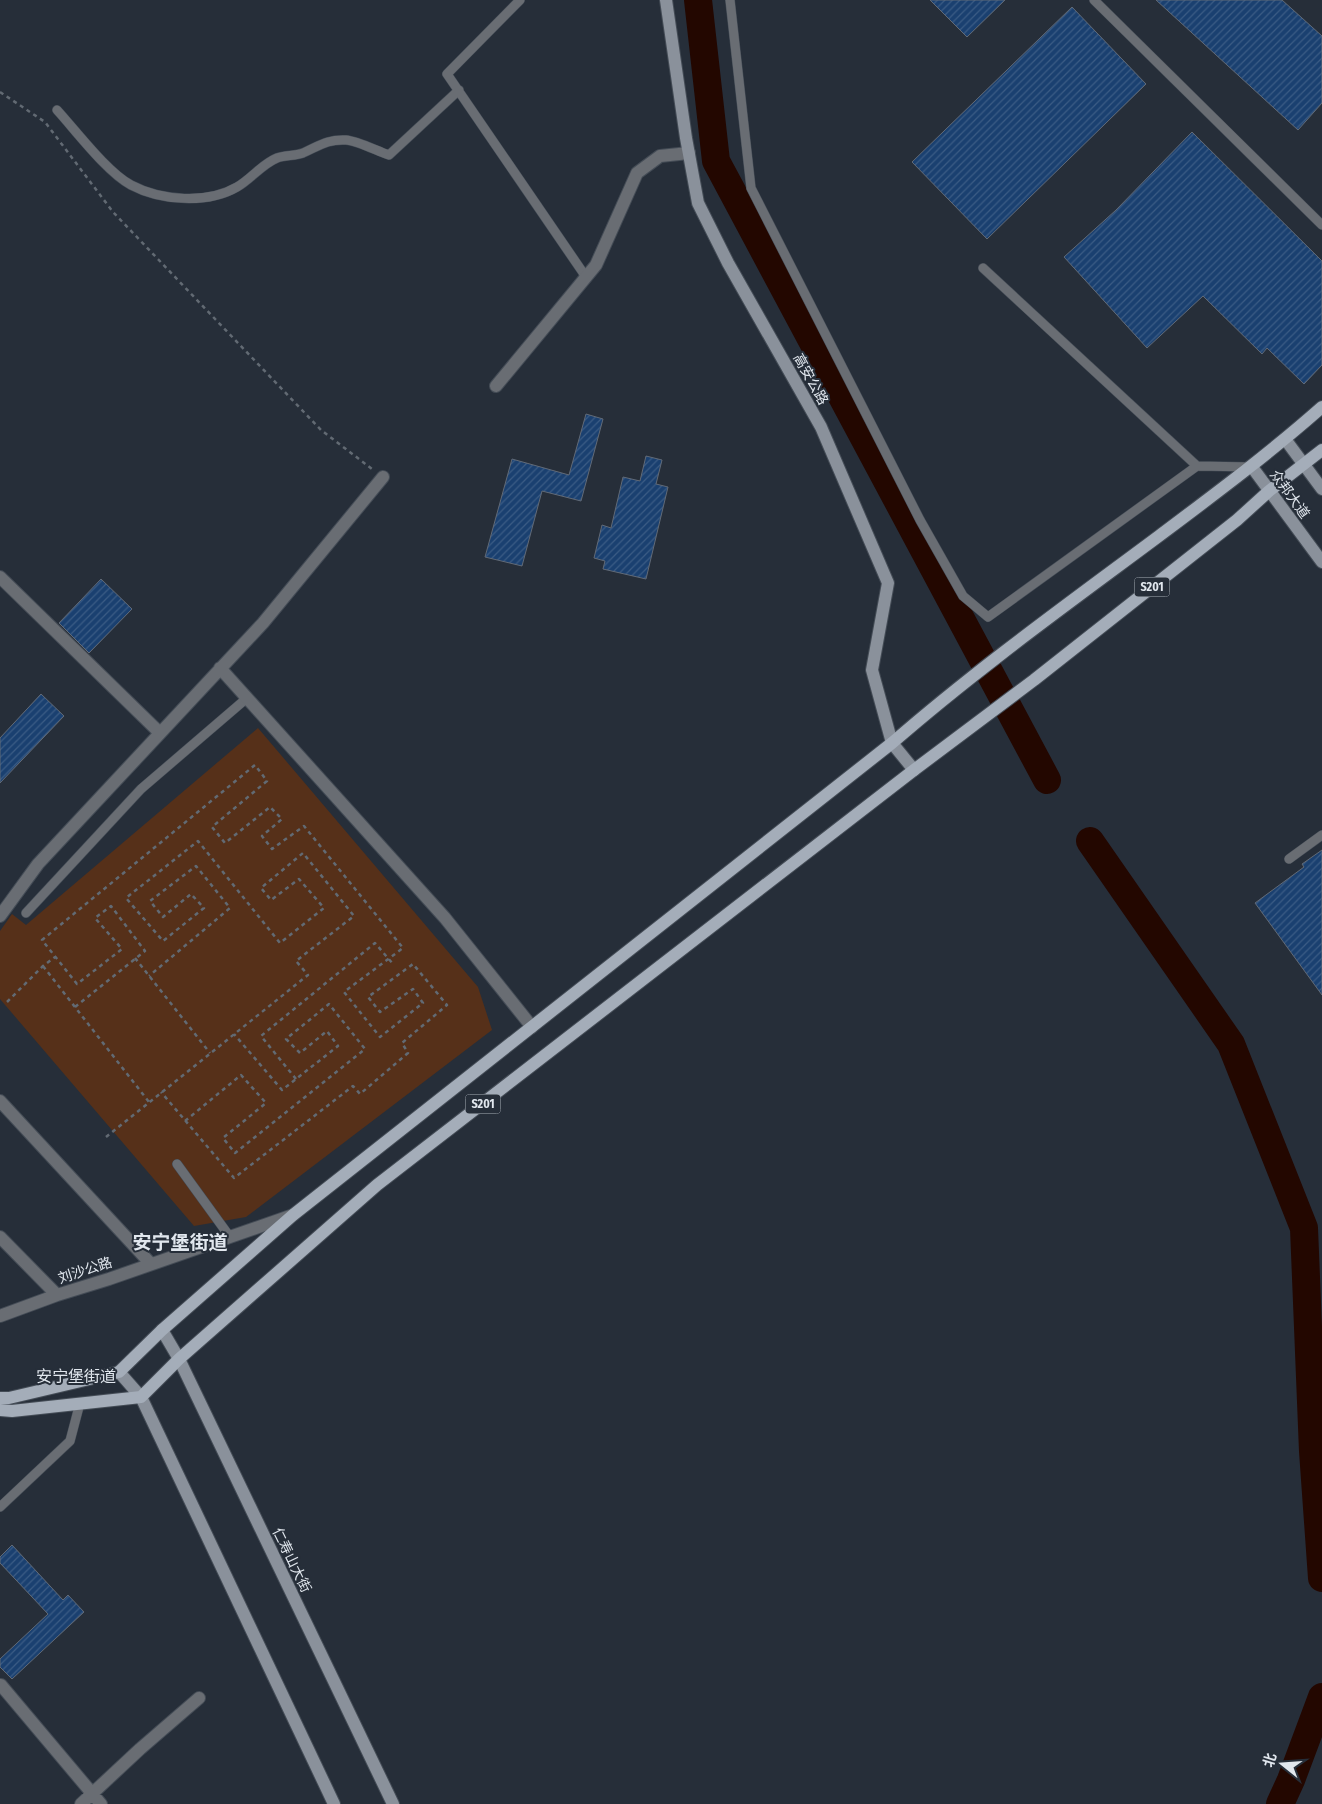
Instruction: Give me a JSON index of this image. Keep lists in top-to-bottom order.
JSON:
{
  "streets": {
    "main road": [
      "高安公路",
      "众邦大道",
      "S201",
      "仁寿山大街"
    ],
    "street": ["刘沙公路"]
  },
  "crossings": [
    ["高安公路", "S201"],
    ["众邦大道", "S201"],
    ["S201", "刘沙公路"],
    ["S201", "仁寿山大街"]
  ],
  "districts": ["安宁堡街道", "安宁堡街道"],
  "north": "left"
}
